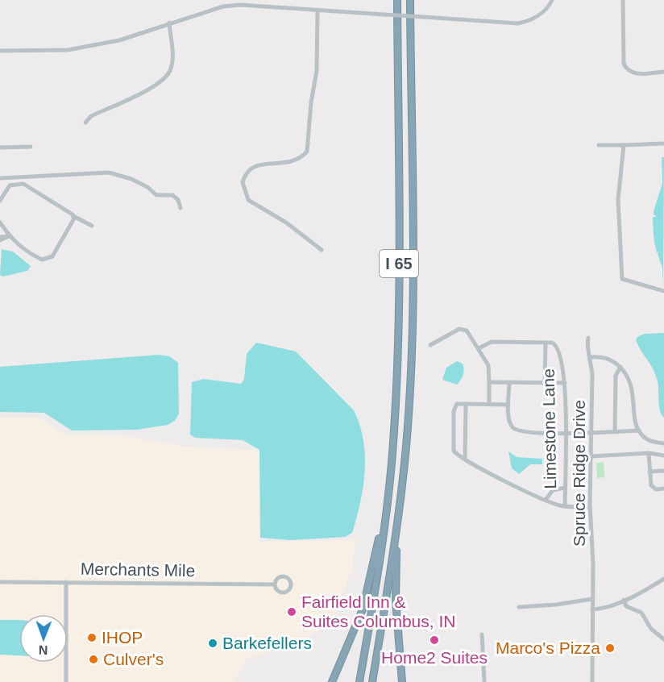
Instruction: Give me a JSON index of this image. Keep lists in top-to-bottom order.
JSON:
{
  "streets": {
    "highway": ["I 65"],
    "street": ["Limestone Lane", "Spruce Ridge Drive", "Merchants Mile"]
  },
  "places": [
    "Fairfield Inn & Suites Columbus, IN",
    "IHOP",
    "Home2 Suites",
    "Barkefellers",
    "Marco's Pizza",
    "Culver's"
  ],
  "north": "bottom"
}
